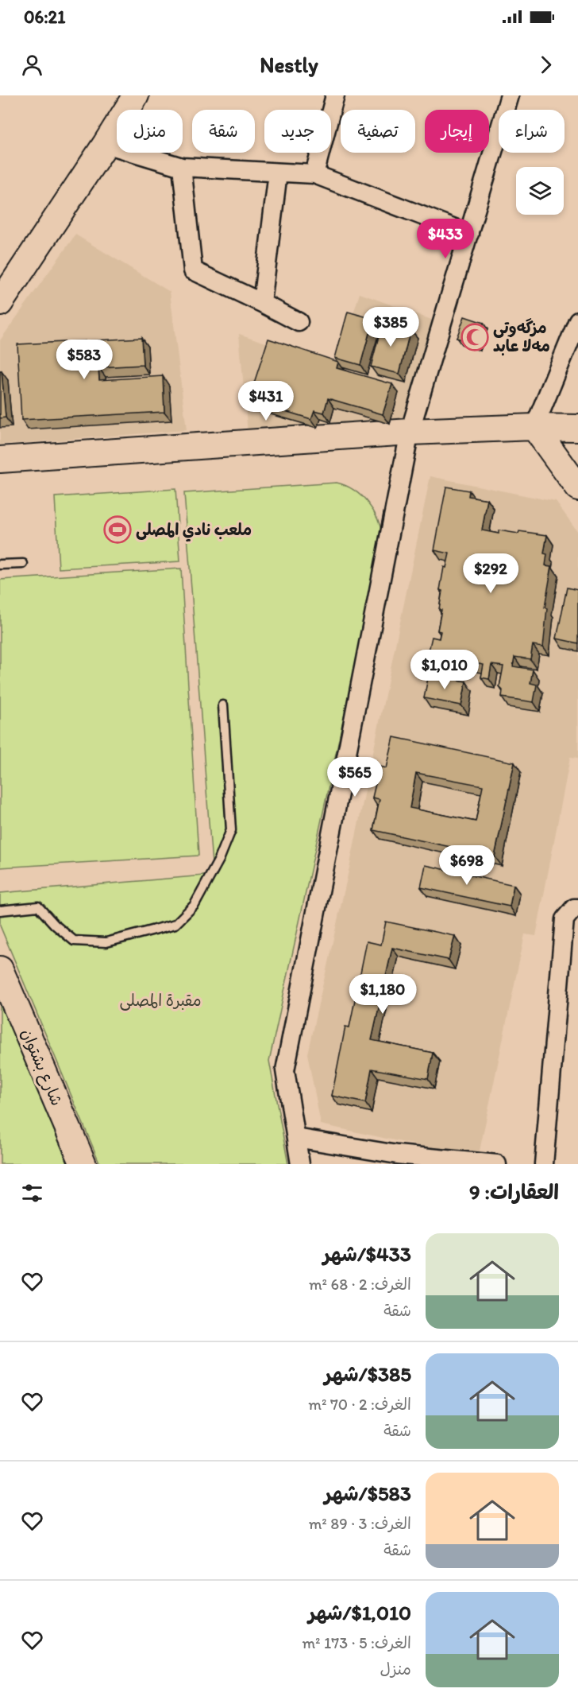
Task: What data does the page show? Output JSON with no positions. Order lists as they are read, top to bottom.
{
  "streets": {
    "street": ["شارع بشتوان"]
  },
  "parks": ["مقبرة المصلى"],
  "places": {
    "mosque": ["مزگەوتی مەلا عابد"],
    "sports": ["ملعب نادي المصلى"]
  },
  "page": {
    "status": "06:21",
    "header": "Nestly",
    "chip": [
      "شراء",
      "إيجار",
      "تصفية",
      "جديد",
      "شقة",
      "منزل"
    ],
    "price": [
      "$433",
      "$385",
      "$583",
      "$431",
      "$292",
      "$1,010",
      "$565",
      "$698",
      "$1,180"
    ],
    "heading": "العقارات: 9",
    "list": [
      {
        "name": "$433/شهر",
        "note": "الغرف: 2 · 68 m² · شقة"
      },
      {
        "name": "$385/شهر",
        "note": "الغرف: 2 · 70 m² · شقة"
      },
      {
        "name": "$583/شهر",
        "note": "الغرف: 3 · 89 m² · شقة"
      },
      {
        "name": "$1,010/شهر",
        "note": "الغرف: 5 · 173 m² · منزل"
      }
    ]
  }
}
